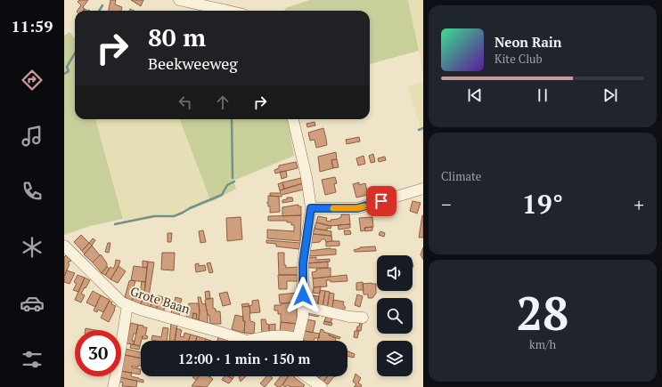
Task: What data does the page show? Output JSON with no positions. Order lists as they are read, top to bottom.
{
  "streets": {
    "street": ["Grote Baan"]
  },
  "page": {
    "tabs": "11:59",
    "turn": ["80 m", "Beekweeweg"],
    "song": ["Neon Rain", "Kite Club"],
    "tile": [
      "Climate",
      ["28", "km/h"]
    ],
    "heat": ["−", "19°", "+"],
    "limit": "30",
    "trip": "12:00 · 1 min · 150 m"
  }
}
